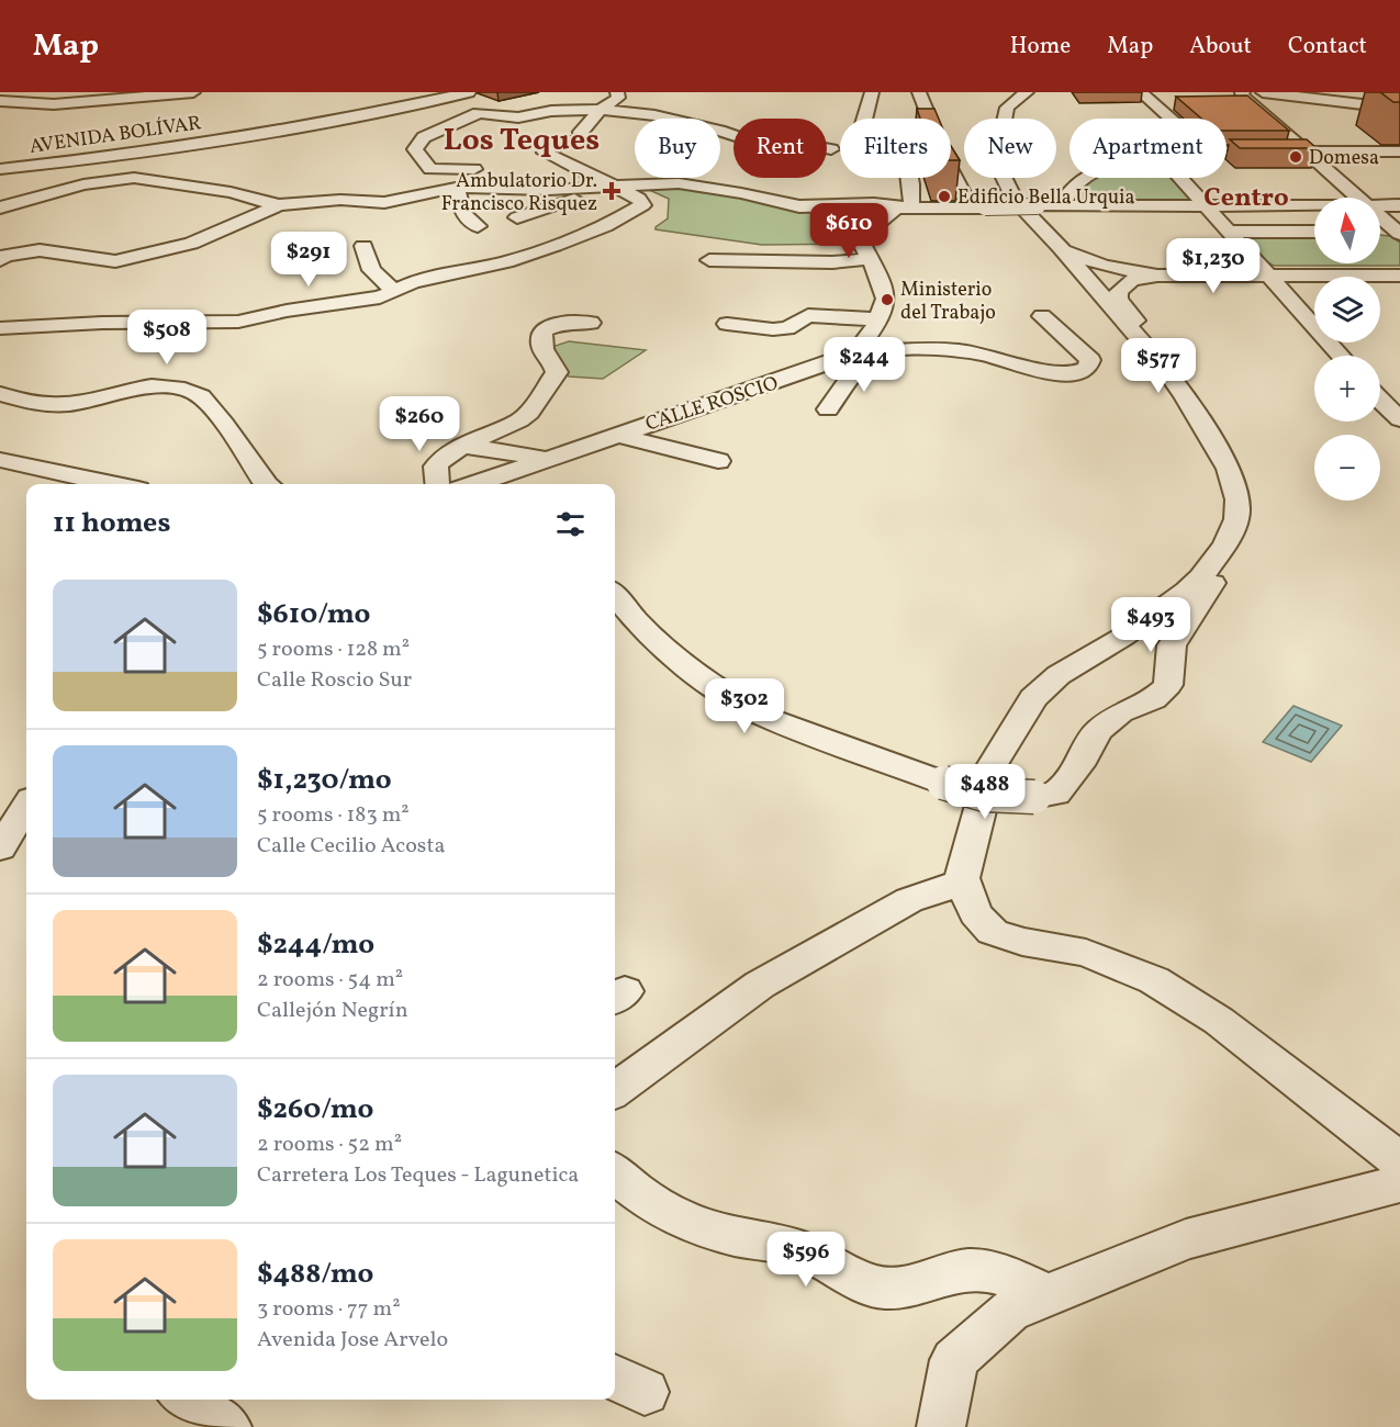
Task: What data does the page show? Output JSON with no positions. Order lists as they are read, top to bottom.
{
  "streets": {
    "street": ["AVENIDA BOLÍVAR", "CALLE ROSCIO"]
  },
  "districts": ["Los Teques", "Centro"],
  "places": {
    "other": ["Domesa", "Edificio Bella Urquia", "Ministerio del Trabajo"],
    "health": ["Ambulatorio Dr. Francisco Risquez"]
  },
  "north": "top",
  "page": {
    "header": "Map",
    "nav": [
      "Home",
      "Map",
      "About",
      "Contact"
    ],
    "chip": [
      "Buy",
      "Rent",
      "Filters",
      "New",
      "Apartment"
    ],
    "map_buttons": ["+", "−"],
    "price": [
      "$610",
      "$291",
      "$1,230",
      "$508",
      "$244",
      "$577",
      "$260",
      "$493",
      "$302",
      "$488",
      "$596"
    ],
    "heading": "11 homes",
    "list": [
      {
        "name": "$610/mo",
        "note": "5 rooms · 128 m² · Calle Roscio Sur"
      },
      {
        "name": "$1,230/mo",
        "note": "5 rooms · 183 m² · Calle Cecilio Acosta"
      },
      {
        "name": "$244/mo",
        "note": "2 rooms · 54 m² · Callejón Negrín"
      },
      {
        "name": "$260/mo",
        "note": "2 rooms · 52 m² · Carretera Los Teques - Lagunetica"
      },
      {
        "name": "$488/mo",
        "note": "3 rooms · 77 m² · Avenida Jose Arvelo"
      }
    ]
  }
}
